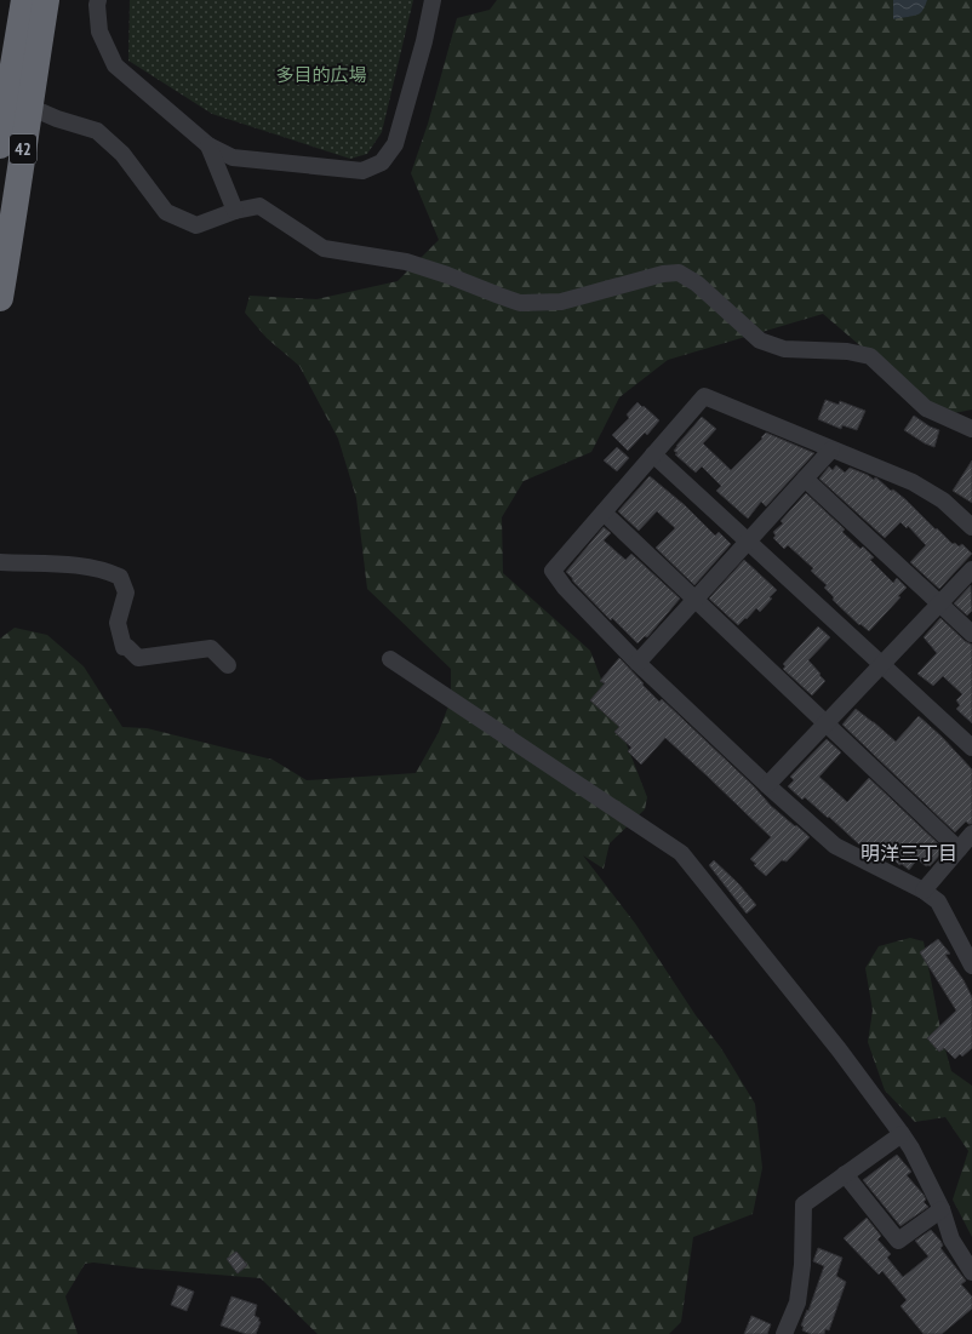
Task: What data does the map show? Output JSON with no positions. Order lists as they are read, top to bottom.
{
  "streets": {
    "highway": ["42"]
  },
  "districts": ["明洋三丁目"],
  "parks": ["多目的広場"]
}
